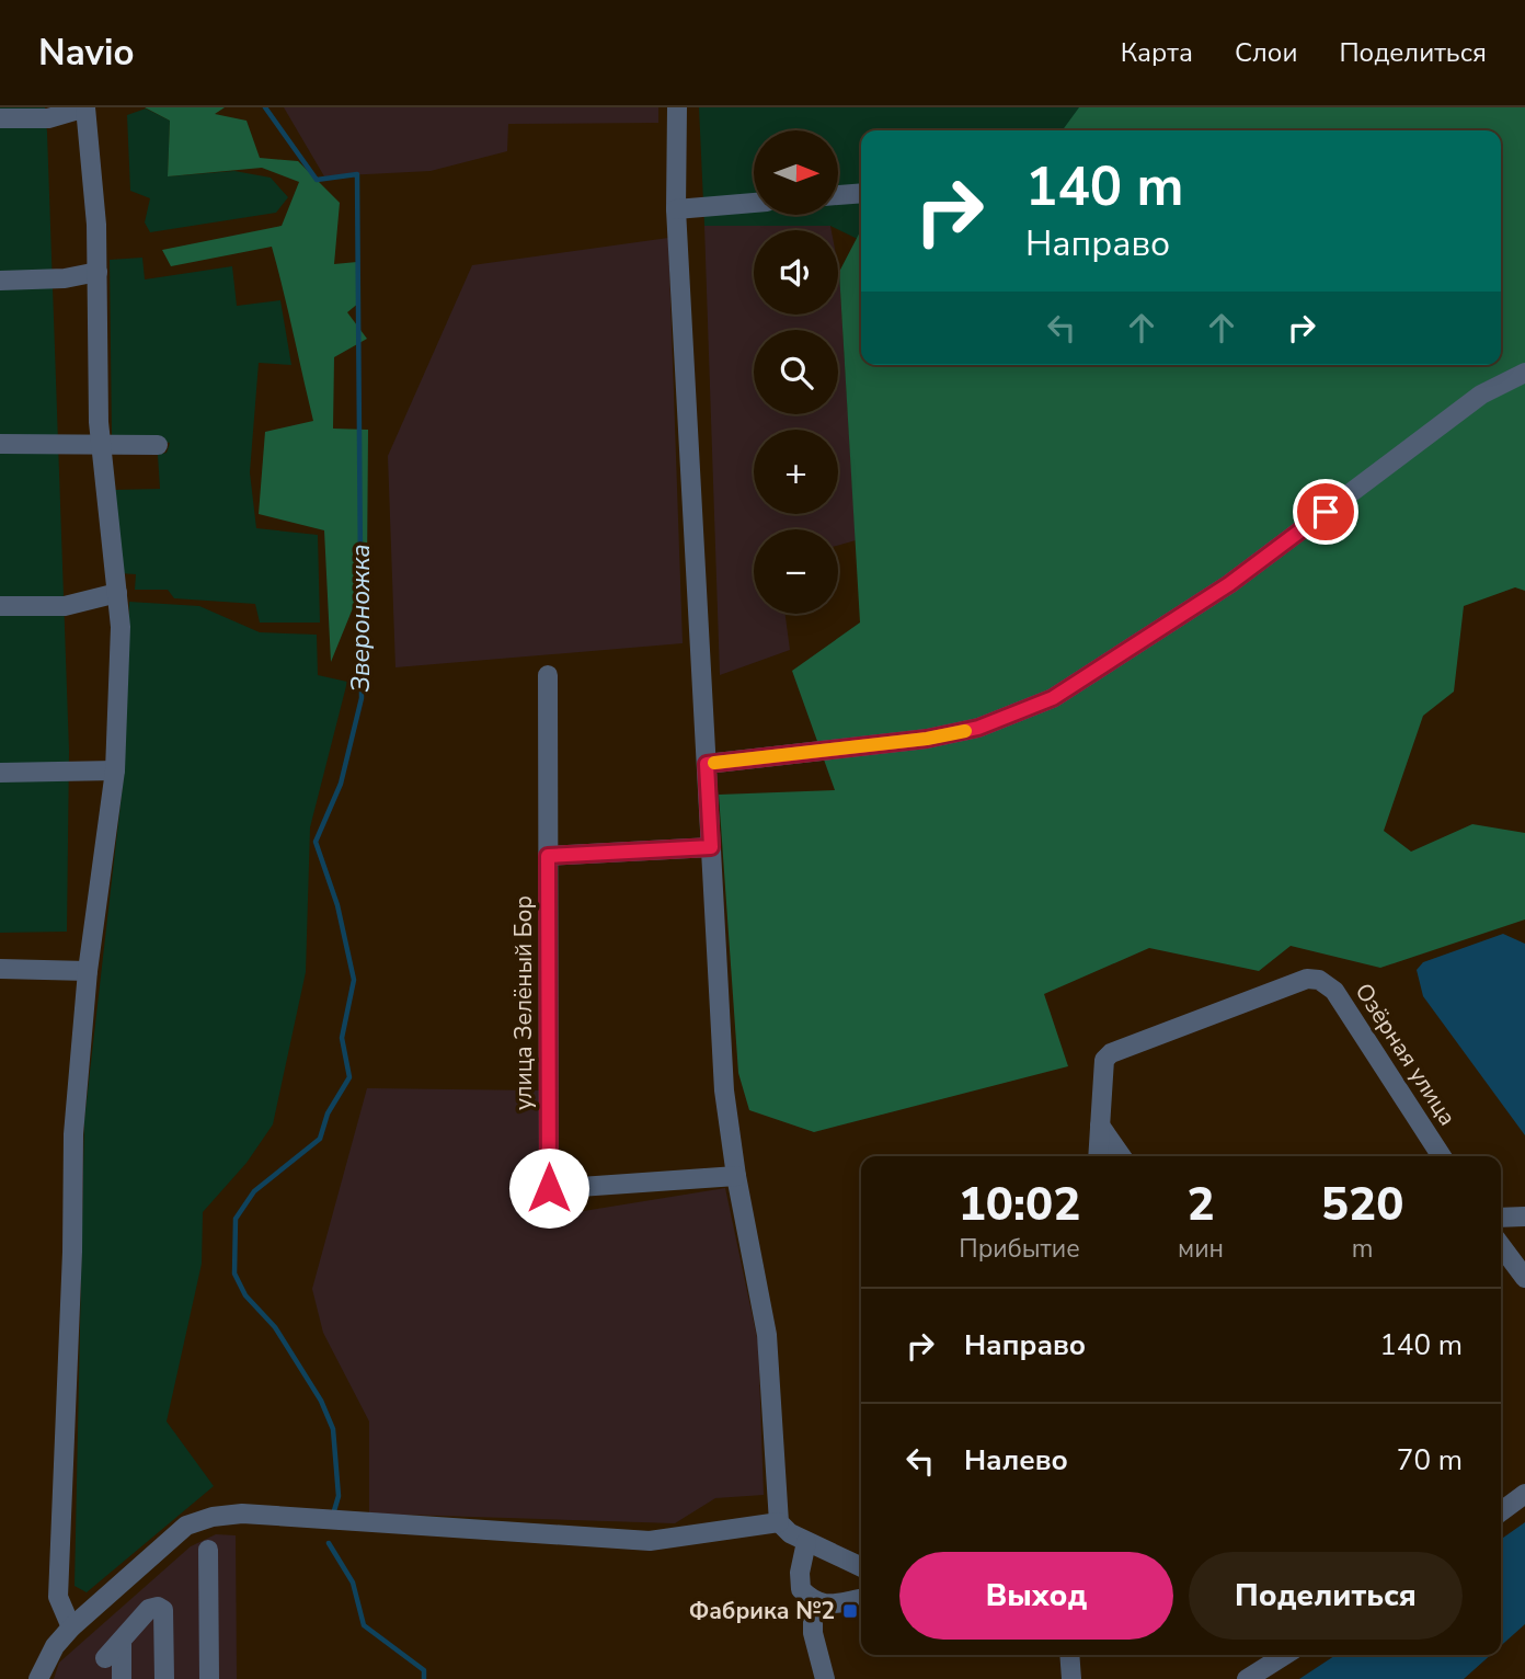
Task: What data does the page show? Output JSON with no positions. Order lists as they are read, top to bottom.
{
  "streets": {
    "street": ["улица Зелёный Бор", "Озёрная улица"]
  },
  "water": ["Звероножка"],
  "places": {
    "transit": ["Фабрика №2"]
  },
  "north": "right",
  "page": {
    "header": "Navio",
    "nav": ["Карта", "Слои", "Поделиться"],
    "map_buttons": ["+", "−"],
    "turn": ["140 m", "Направо"],
    "eta": [
      "10:02",
      "Прибытие",
      "2",
      "мин",
      "520",
      "m"
    ],
    "list": [
      {
        "name": "Направо",
        "value": "140 m"
      },
      {
        "name": "Налево",
        "value": "70 m"
      }
    ],
    "buttons": ["Выход", "Поделиться"]
  }
}
